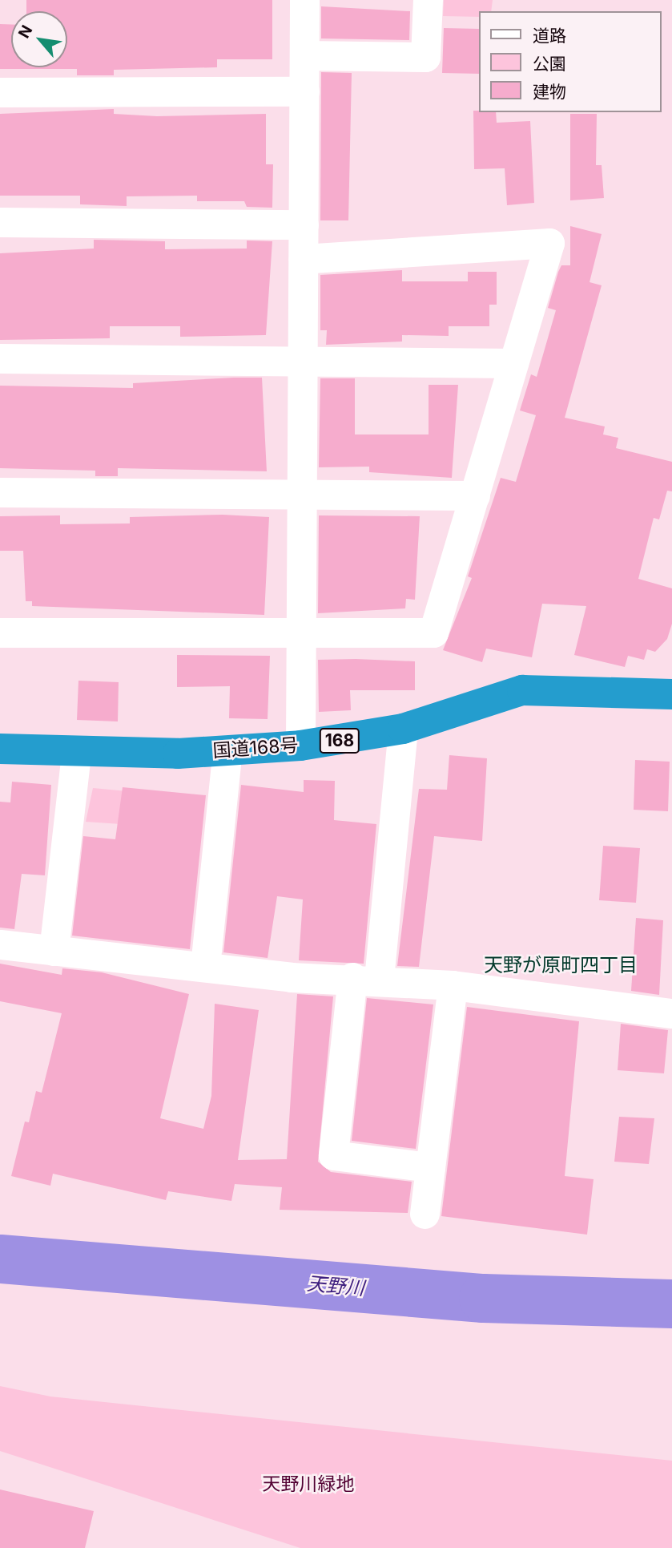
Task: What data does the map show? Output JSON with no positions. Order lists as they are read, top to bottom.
{
  "streets": {
    "highway": ["168", "国道168号"]
  },
  "districts": ["天野が原町四丁目"],
  "water": ["天野川"],
  "parks": ["天野川緑地"],
  "legend": ["道路", "公園", "建物"],
  "north": "top left"
}
